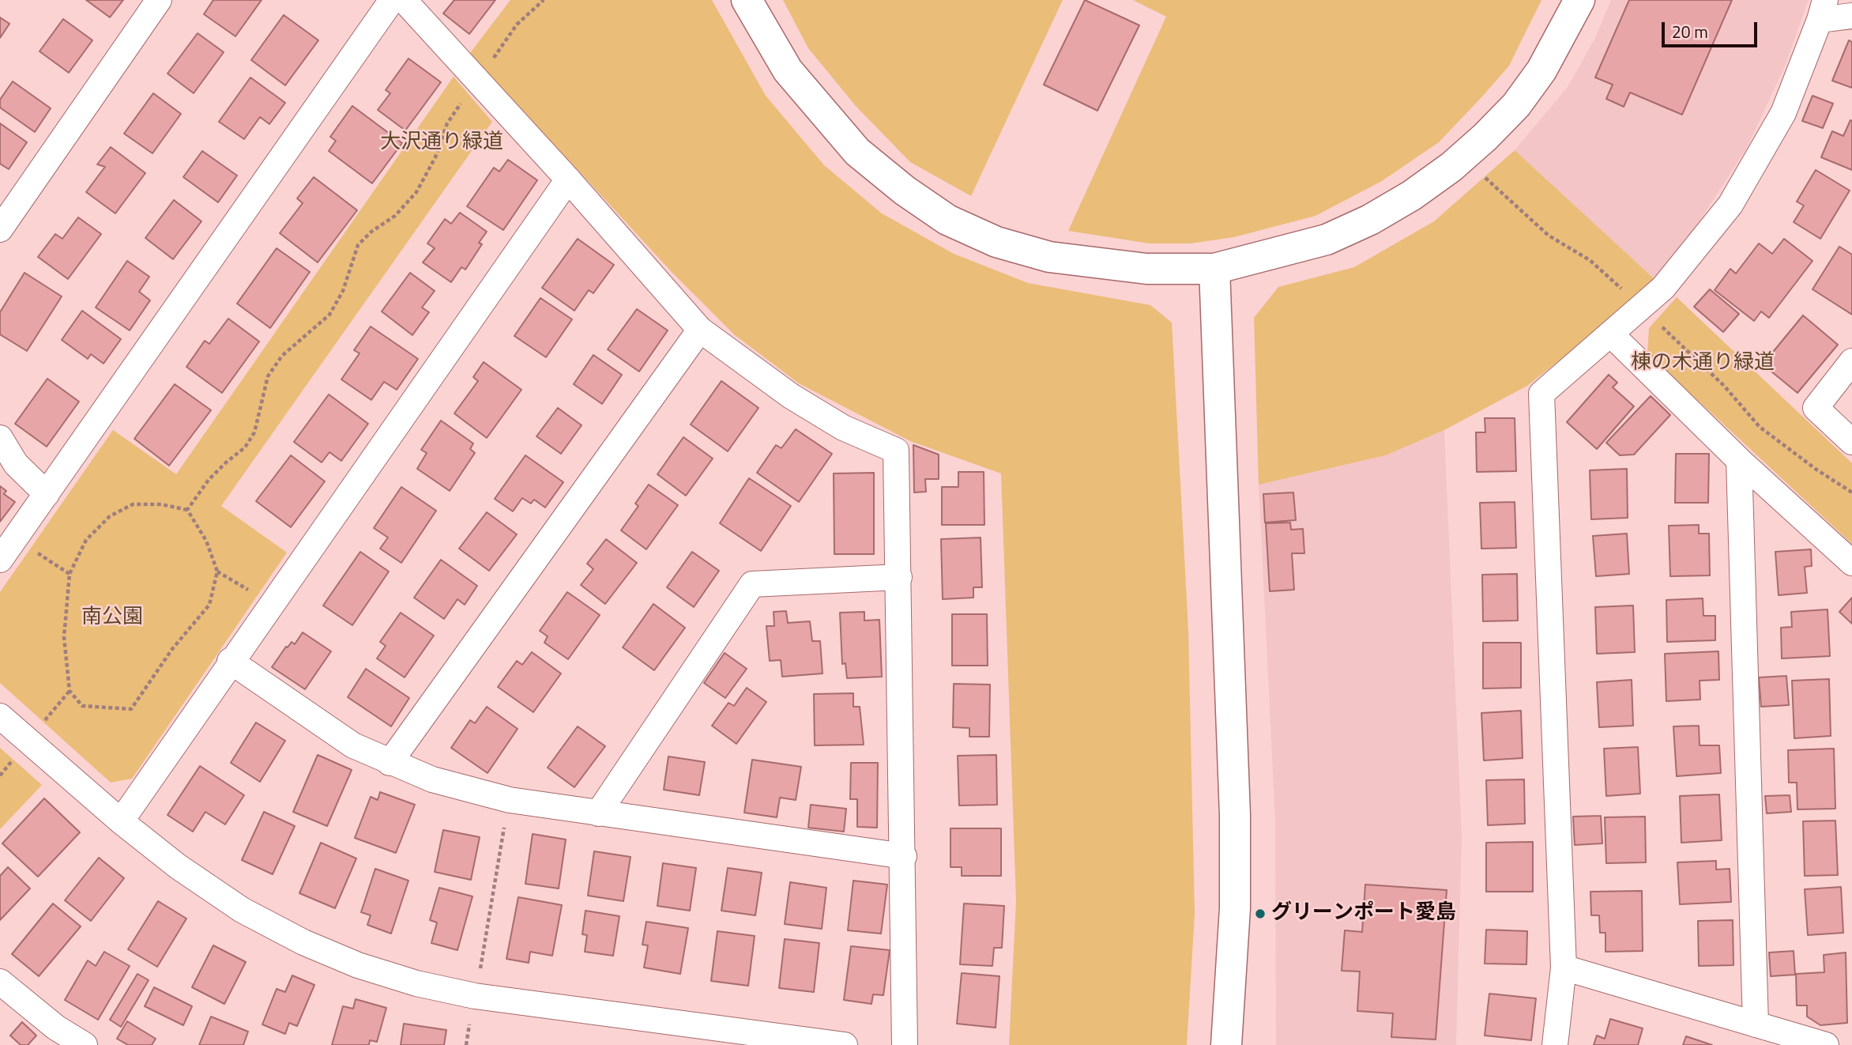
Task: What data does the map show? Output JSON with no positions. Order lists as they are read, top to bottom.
{
  "parks": ["大沢通り緑道", "棟の木通り緑道", "南公園"],
  "places": ["グリーンポート愛島"],
  "scale_bar": "20 m"
}
